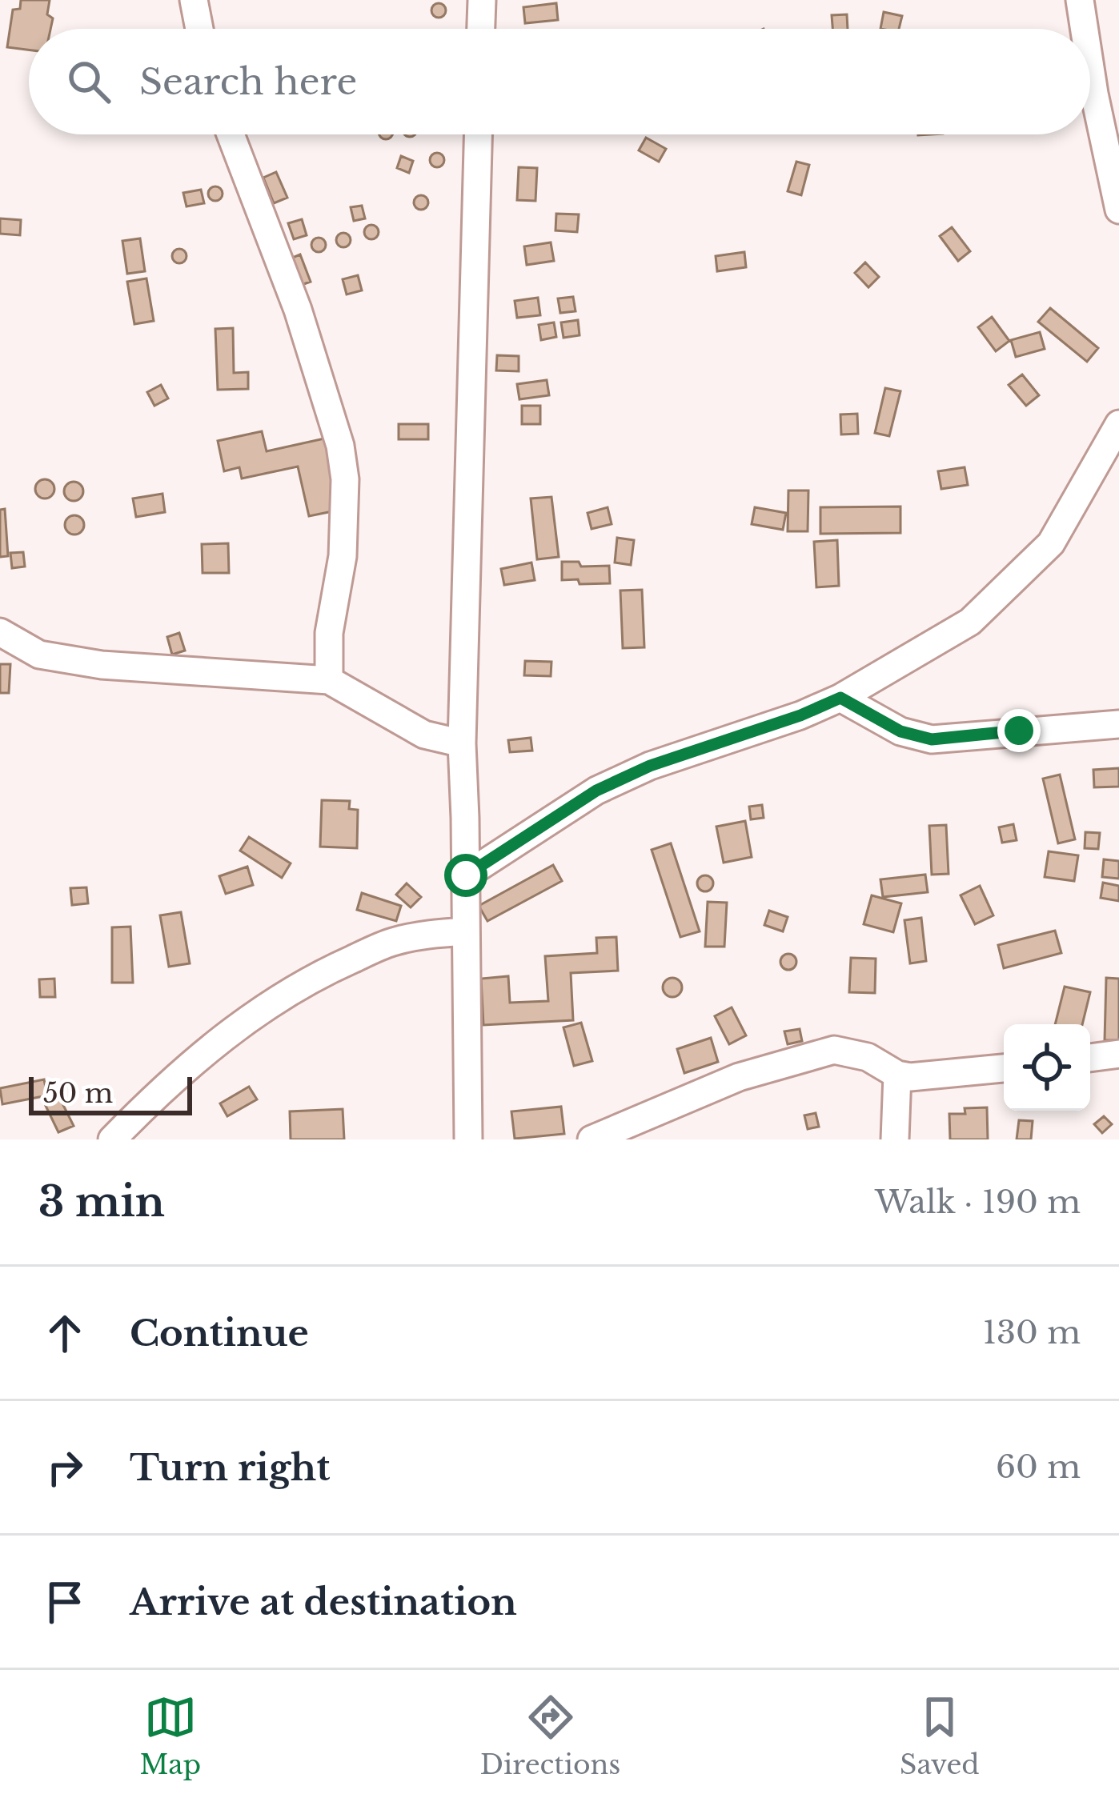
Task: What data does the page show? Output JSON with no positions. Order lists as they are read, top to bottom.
{
  "scale_bar": "50 m",
  "page": {
    "search": "Search here",
    "scale": "50 m",
    "heading": ["3 min", "Walk · 190 m"],
    "list": [
      ["Continue", "130 m"],
      ["Turn right", "60 m"],
      "Arrive at destination"
    ],
    "nav": ["Map", "Directions", "Saved"]
  }
}
